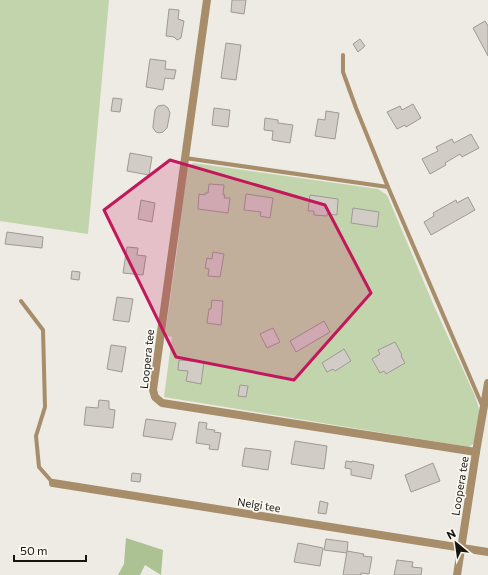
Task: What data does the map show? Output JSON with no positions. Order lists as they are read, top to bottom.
{
  "streets": {
    "street": ["Loopera tee", "Nelgi tee"]
  },
  "crossings": [
    ["Loopera tee", "Nelgi tee"]
  ],
  "scale_bar": "50 m",
  "north": "top left"
}
